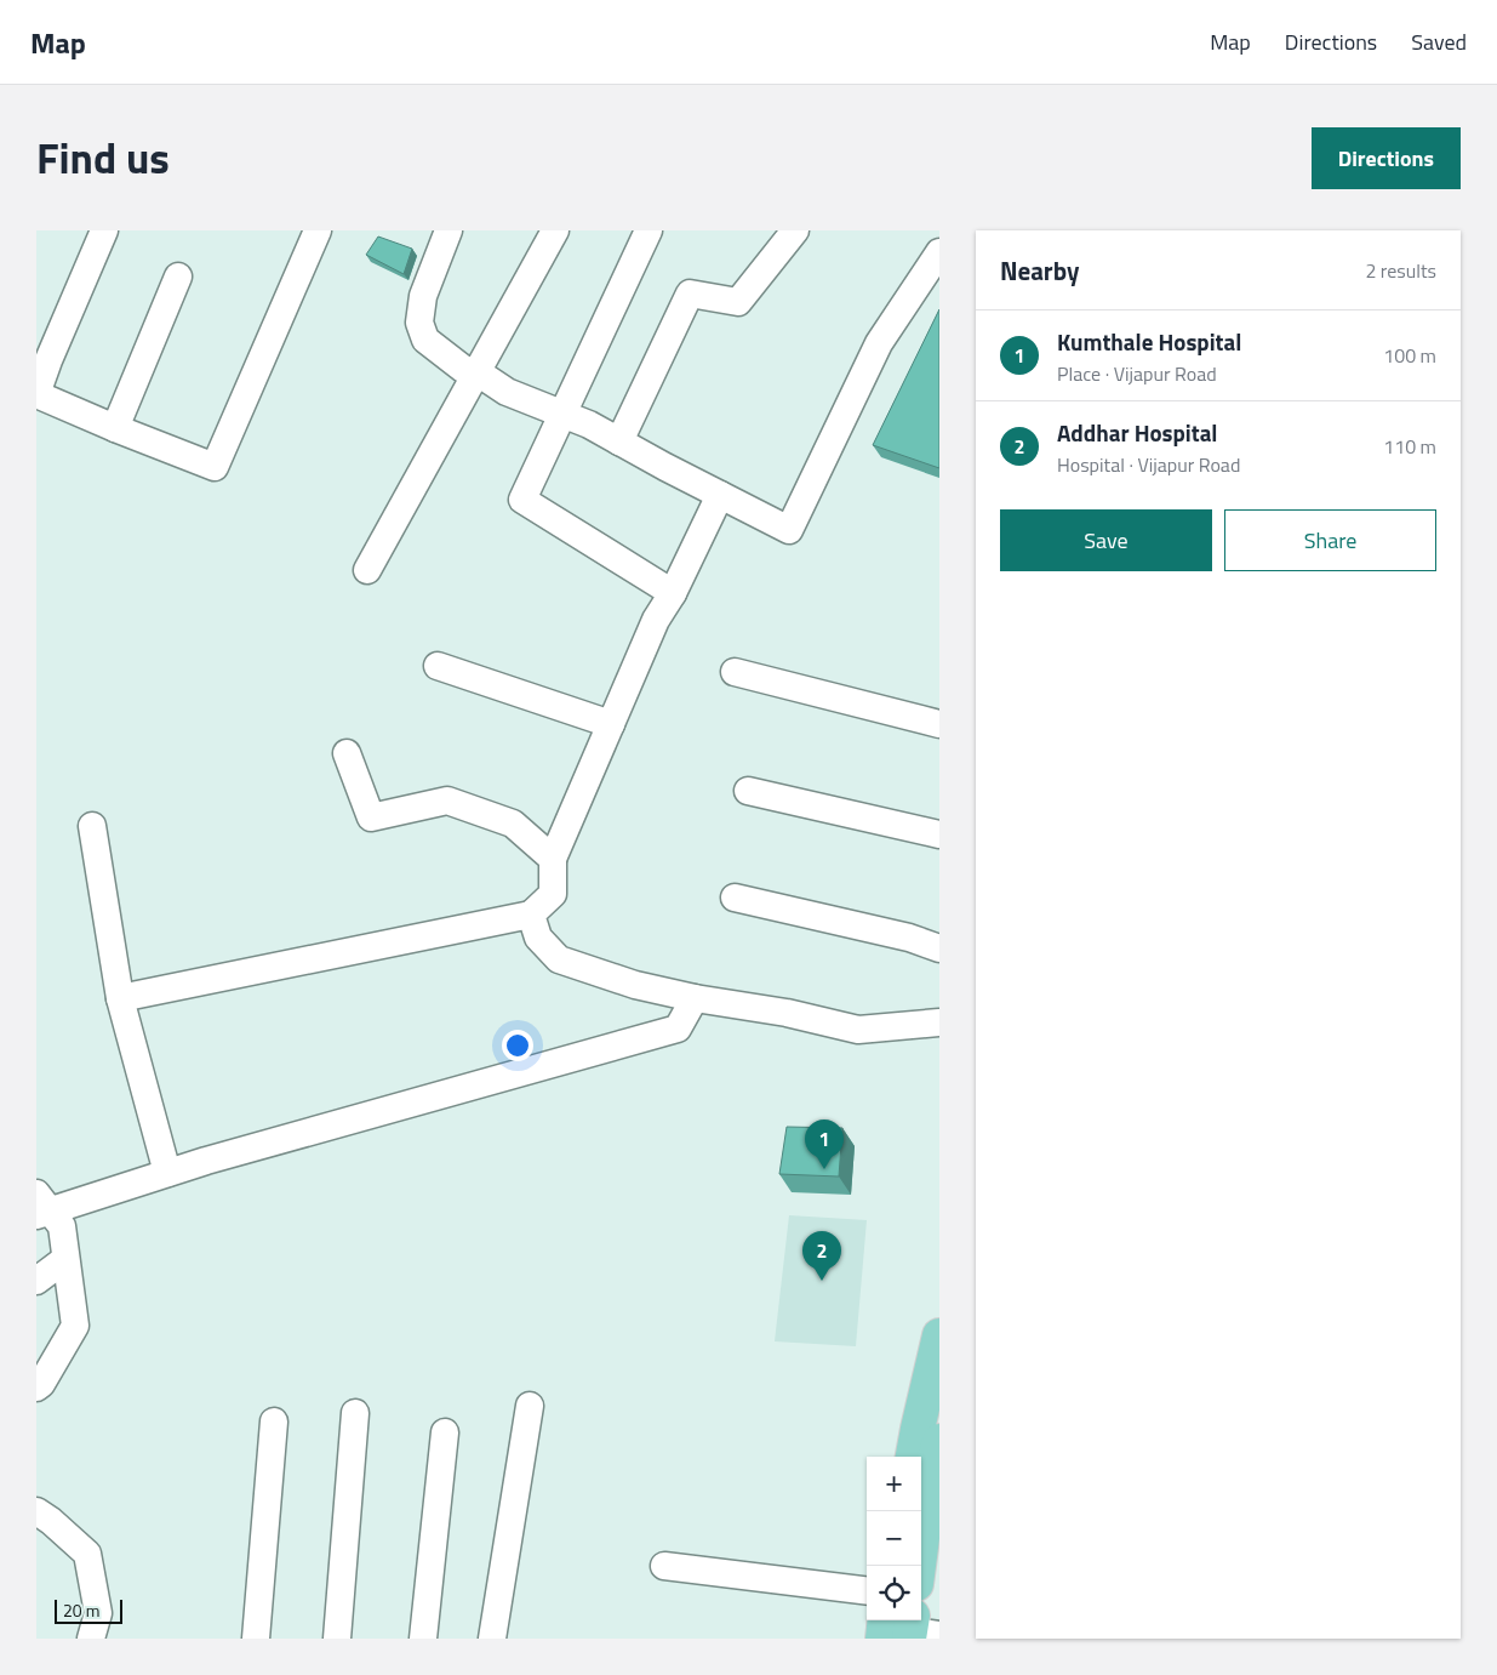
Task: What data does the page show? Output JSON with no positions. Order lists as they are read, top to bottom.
{
  "scale_bar": "20 m",
  "page": {
    "header": "Map",
    "nav": ["Map", "Directions", "Saved"],
    "title": "Find us",
    "buttons": [
      "Directions",
      ["Save", "Share"]
    ],
    "heading": ["Nearby", "2 results"],
    "list": [
      {
        "mark": "1",
        "name": "Kumthale Hospital",
        "note": "Place · Vijapur Road",
        "value": "100 m"
      },
      {
        "mark": "2",
        "name": "Addhar Hospital",
        "note": "Hospital · Vijapur Road",
        "value": "110 m"
      }
    ],
    "pins": ["1", "2"],
    "map_buttons": ["+", "−"],
    "scale": "20 m"
  }
}
